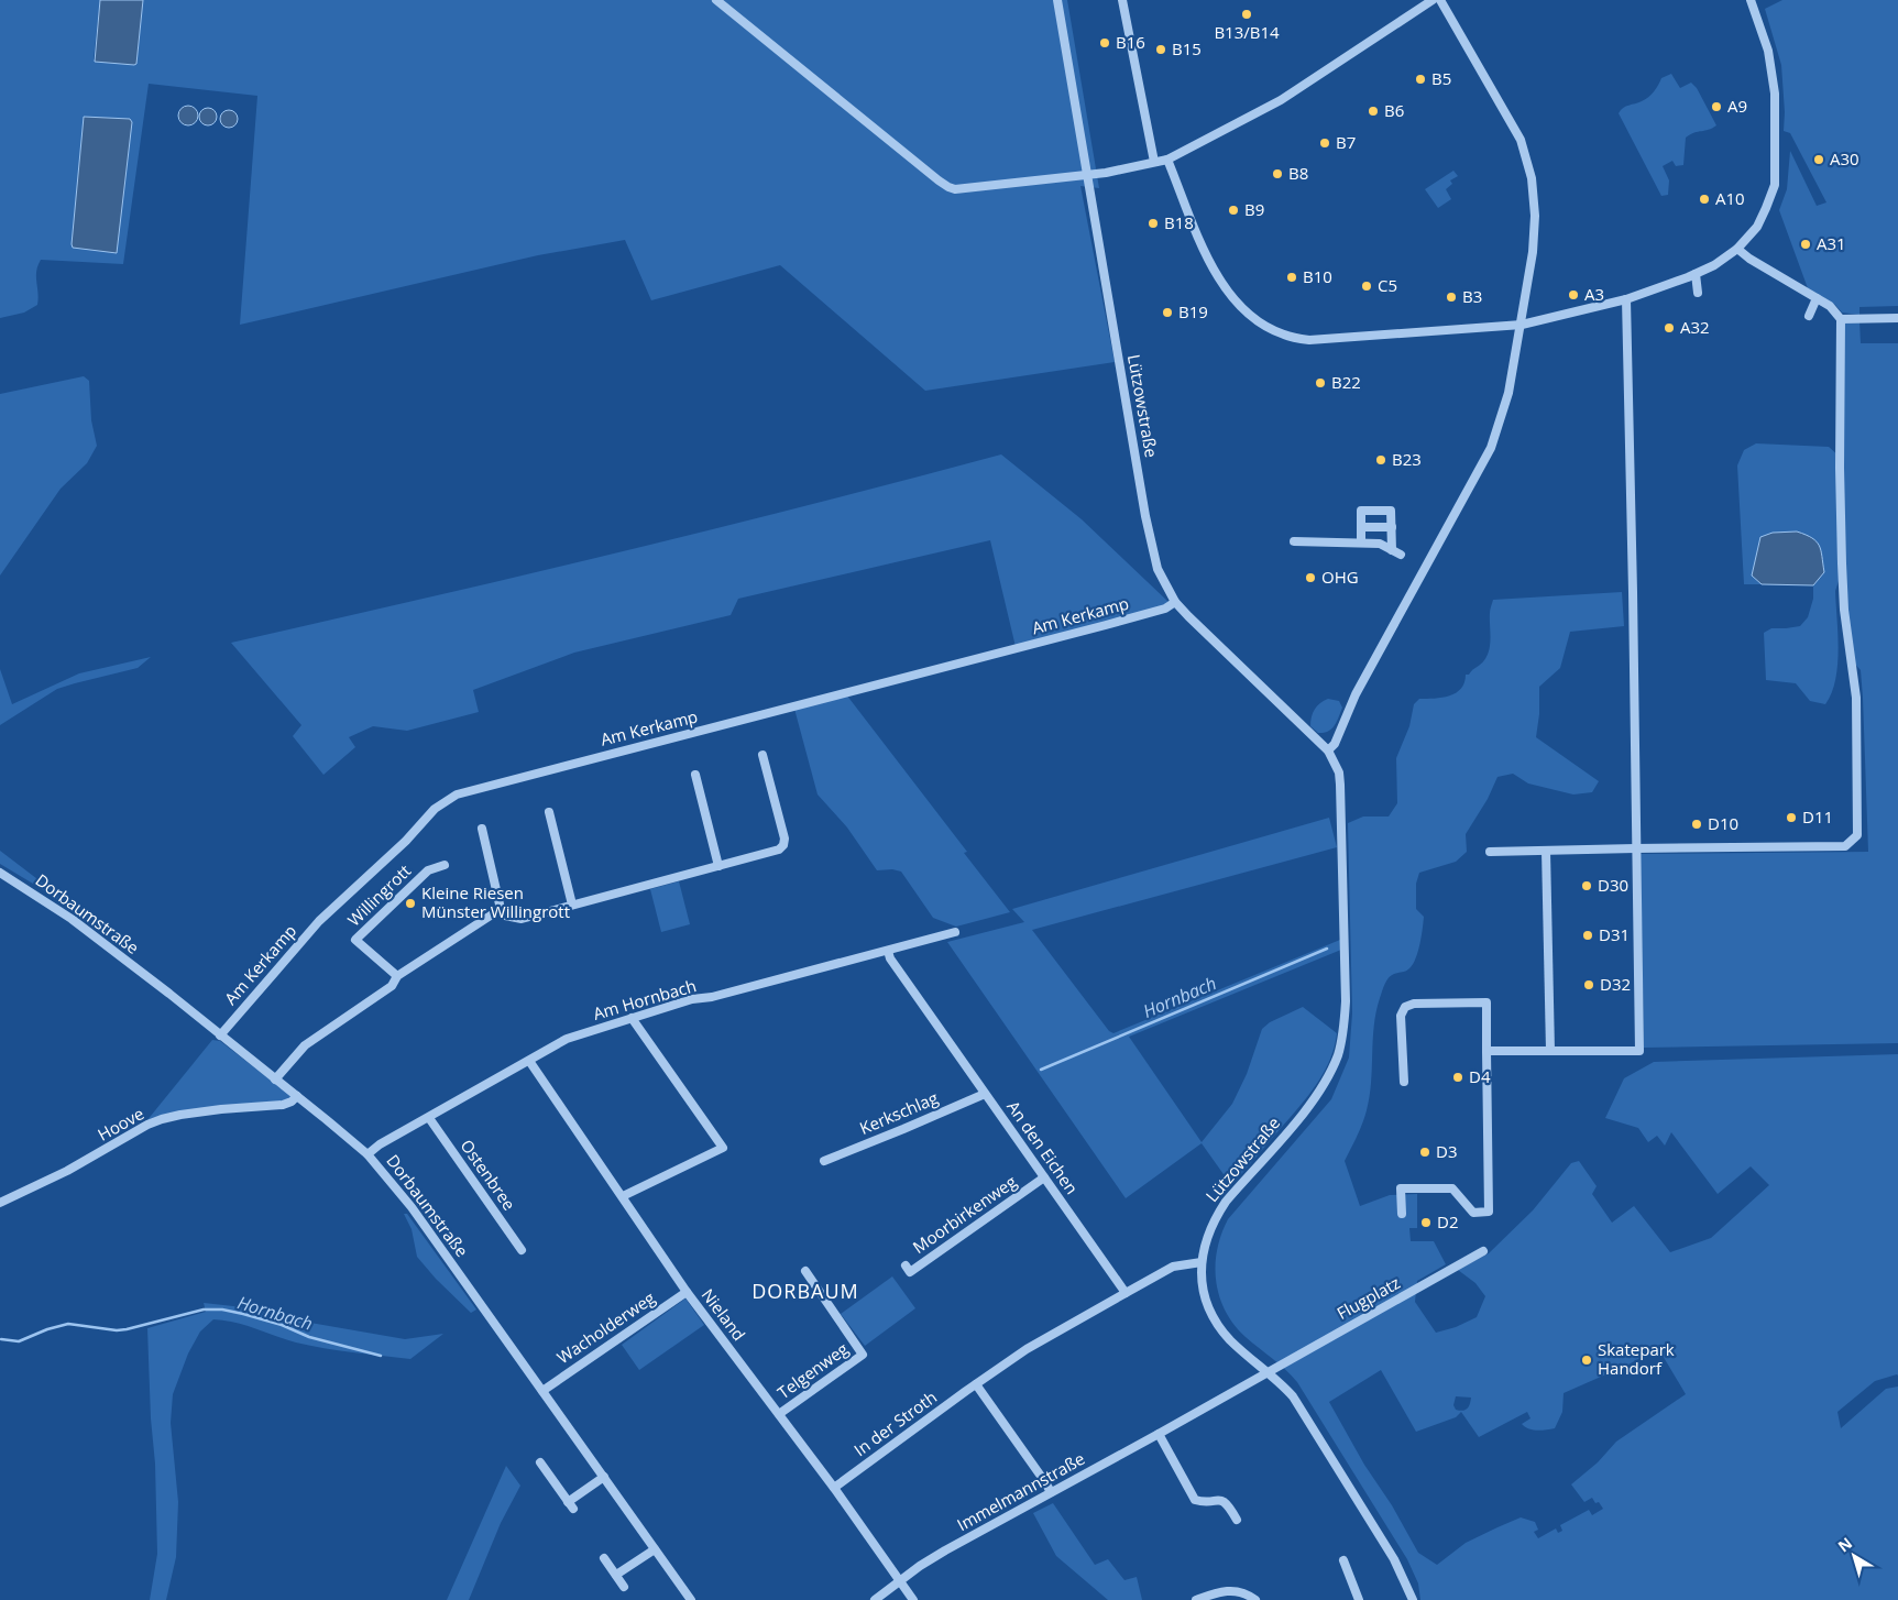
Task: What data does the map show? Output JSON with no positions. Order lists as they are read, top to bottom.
{
  "streets": {
    "street": [
      "Lützowstraße",
      "Am Kerkamp",
      "Willingrott",
      "Dorbaumstraße",
      "Am Hornbach",
      "Kerkschlag",
      "Hoove",
      "An den Eichen",
      "Ostenbree",
      "Moorbirkenweg",
      "Flugplatz",
      "Nieland",
      "Wacholderweg",
      "Telgenweg",
      "In der Stroth",
      "Immelmannstraße"
    ]
  },
  "crossings": [
    ["Lützowstraße", "Am Kerkamp"],
    ["Lützowstraße", "Flugplatz"],
    ["Lützowstraße", "Immelmannstraße"],
    ["Am Kerkamp", "Dorbaumstraße"],
    ["Dorbaumstraße", "Am Hornbach"],
    ["Dorbaumstraße", "Hoove"],
    ["Dorbaumstraße", "Wacholderweg"],
    ["Am Hornbach", "An den Eichen"],
    ["Am Hornbach", "Ostenbree"],
    ["Am Hornbach", "Nieland"],
    ["Kerkschlag", "An den Eichen"],
    ["An den Eichen", "Moorbirkenweg"],
    ["An den Eichen", "In der Stroth"],
    ["Flugplatz", "Immelmannstraße"],
    ["Nieland", "Wacholderweg"],
    ["Nieland", "Telgenweg"],
    ["Nieland", "In der Stroth"],
    ["Nieland", "Immelmannstraße"]
  ],
  "districts": ["DORBAUM"],
  "water": ["Hornbach"],
  "places": [
    "B13/B14",
    "B16",
    "B15",
    "B5",
    "A9",
    "B6",
    "B7",
    "A30",
    "B8",
    "A10",
    "B9",
    "B18",
    "A31",
    "B10",
    "C5",
    "A3",
    "B3",
    "B19",
    "A32",
    "B22",
    "B23",
    "OHG",
    "D11",
    "D10",
    "D30",
    "Kleine Riesen Münster Willingrott",
    "D31",
    "D32",
    "D4",
    "D3",
    "D2",
    "Skatepark Handorf"
  ],
  "north": "top left"
}
